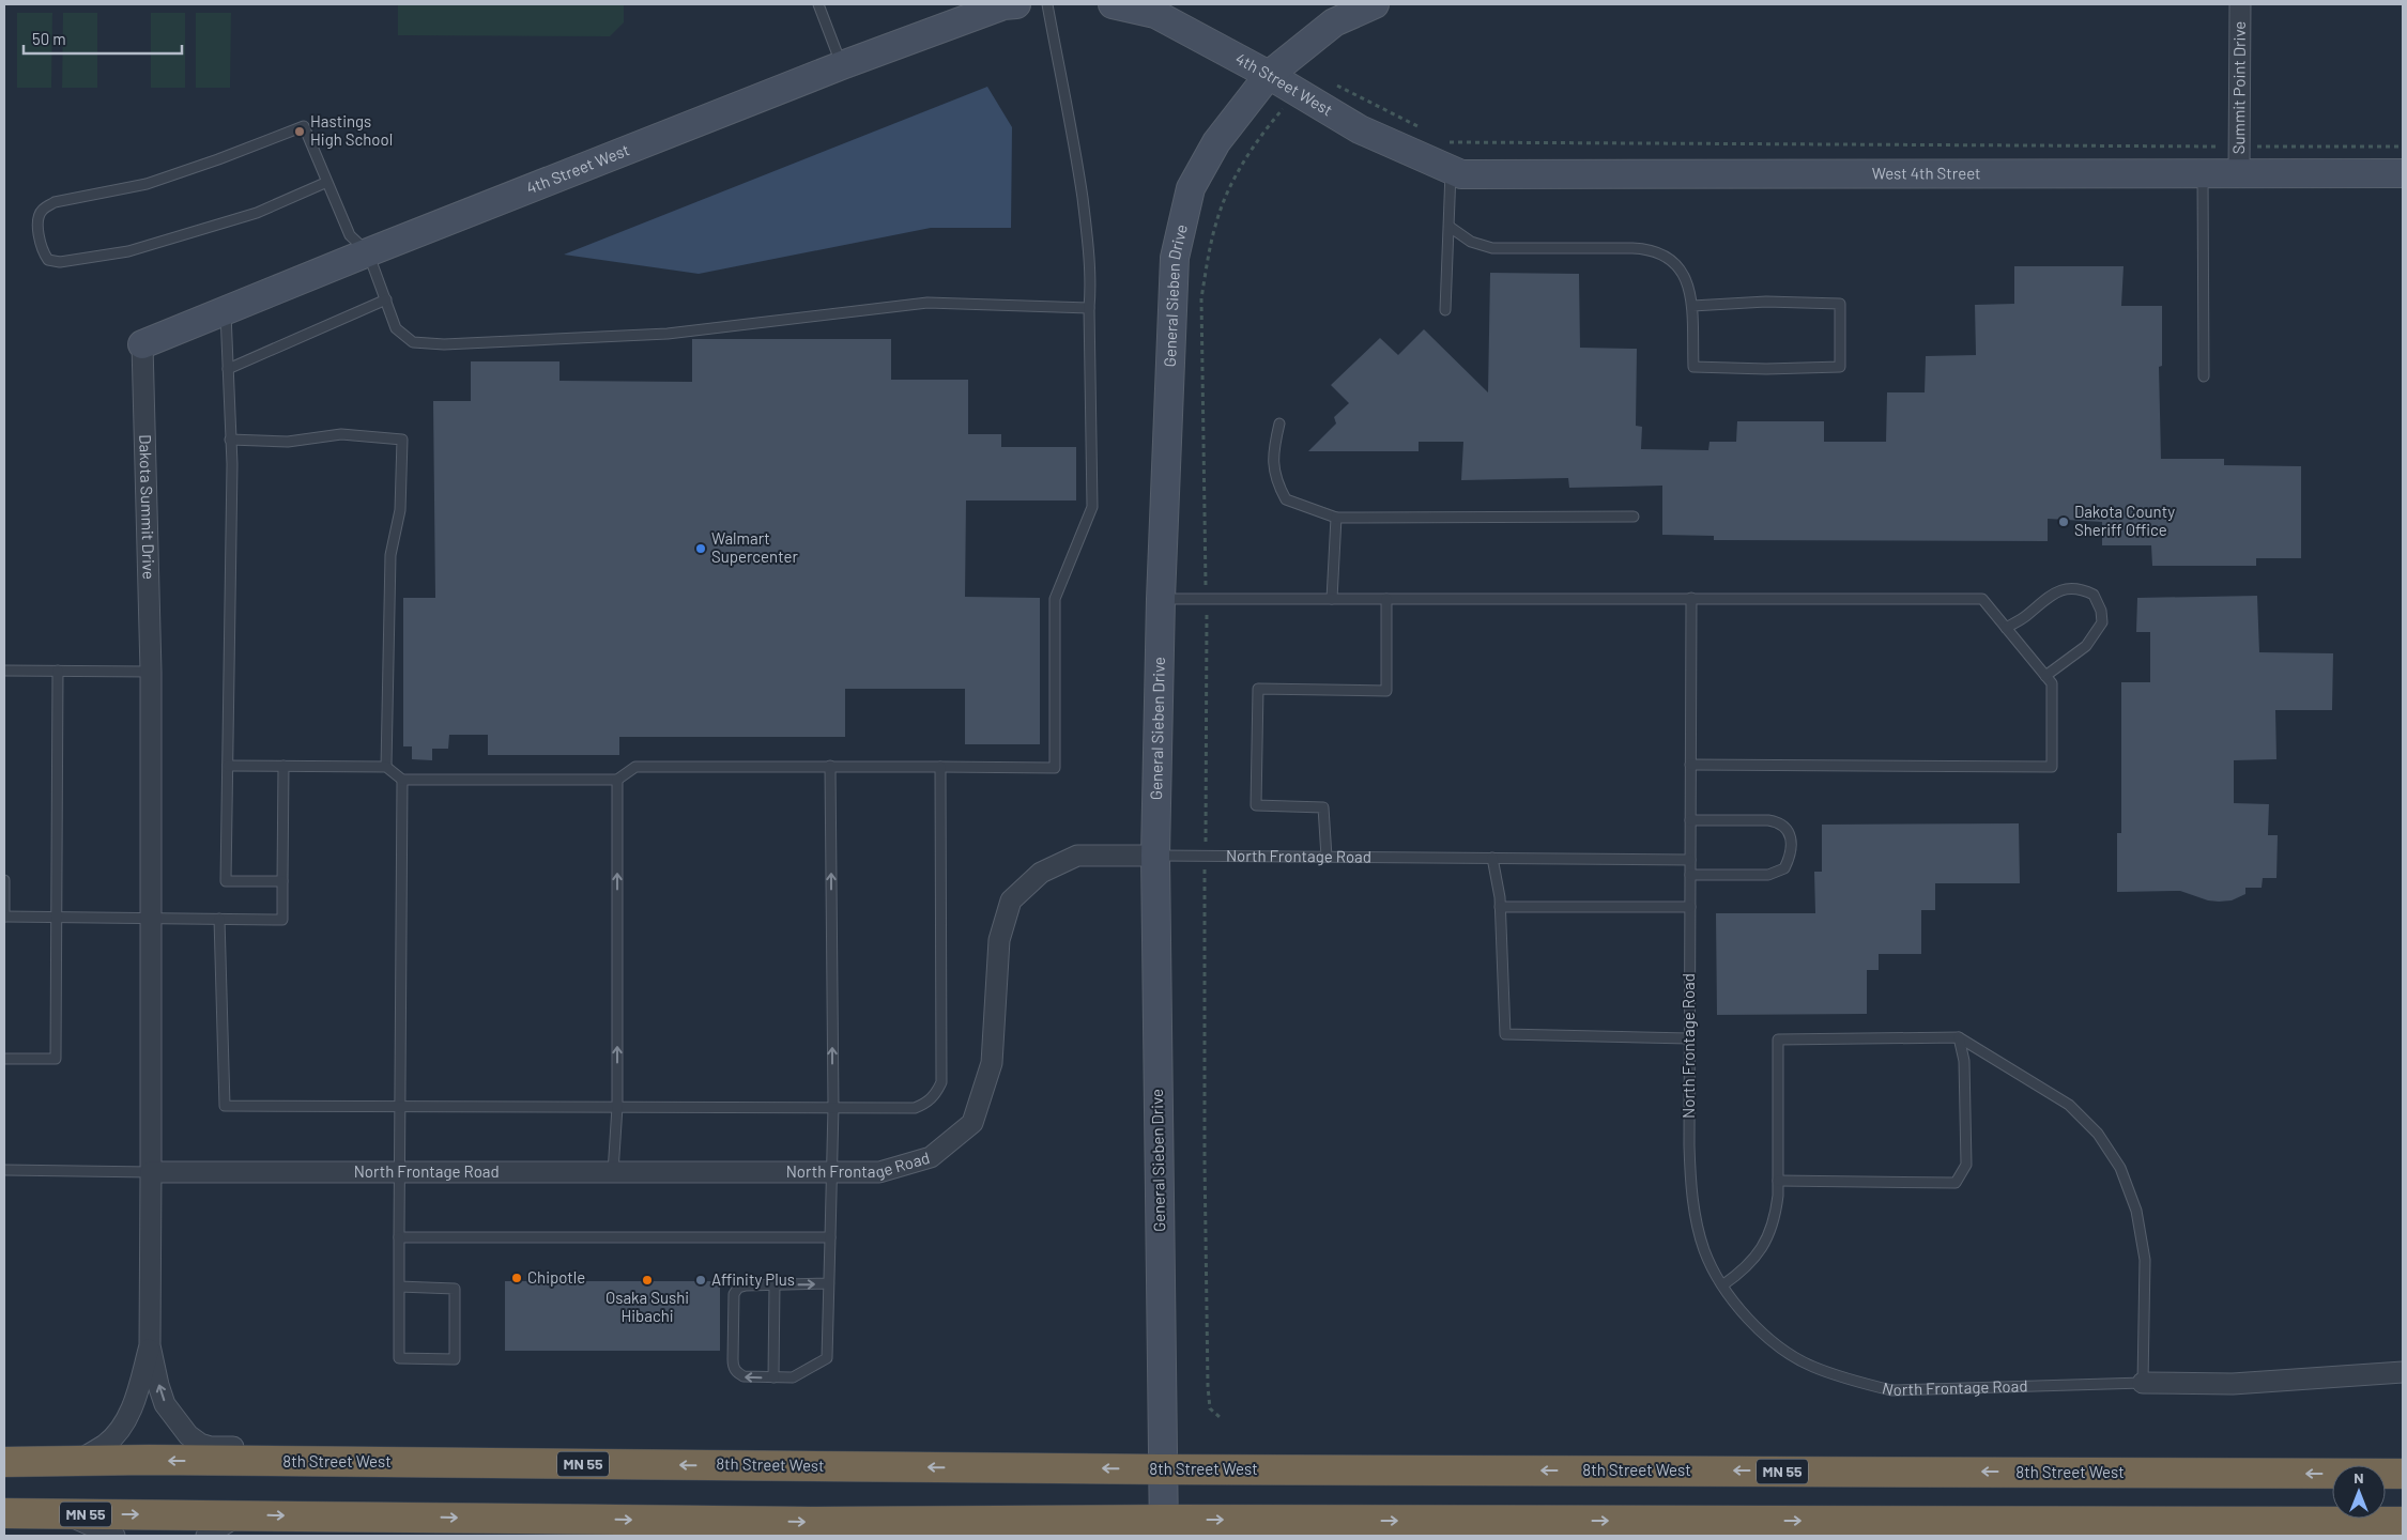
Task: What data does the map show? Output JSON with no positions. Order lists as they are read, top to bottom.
{
  "streets": {
    "highway": ["8th Street West", "MN 55"],
    "street": [
      "4th Street West",
      "Summit Point Drive",
      "West 4th Street",
      "General Sieben Drive",
      "Dakota Summit Drive",
      "North Frontage Road"
    ]
  },
  "crossings": [
    ["4th Street West", "West 4th Street"],
    ["4th Street West", "General Sieben Drive"],
    ["4th Street West", "Dakota Summit Drive"],
    ["Summit Point Drive", "West 4th Street"],
    ["General Sieben Drive", "North Frontage Road"],
    ["General Sieben Drive", "8th Street West"],
    ["General Sieben Drive", "MN 55"],
    ["Dakota Summit Drive", "North Frontage Road"]
  ],
  "places": [
    "Hastings High School",
    "Dakota County Sheriff Office",
    "Walmart Supercenter",
    "Chipotle",
    "Osaka Sushi Hibachi",
    "Affinity Plus"
  ],
  "scale_bar": "50 m",
  "north": "top"
}
